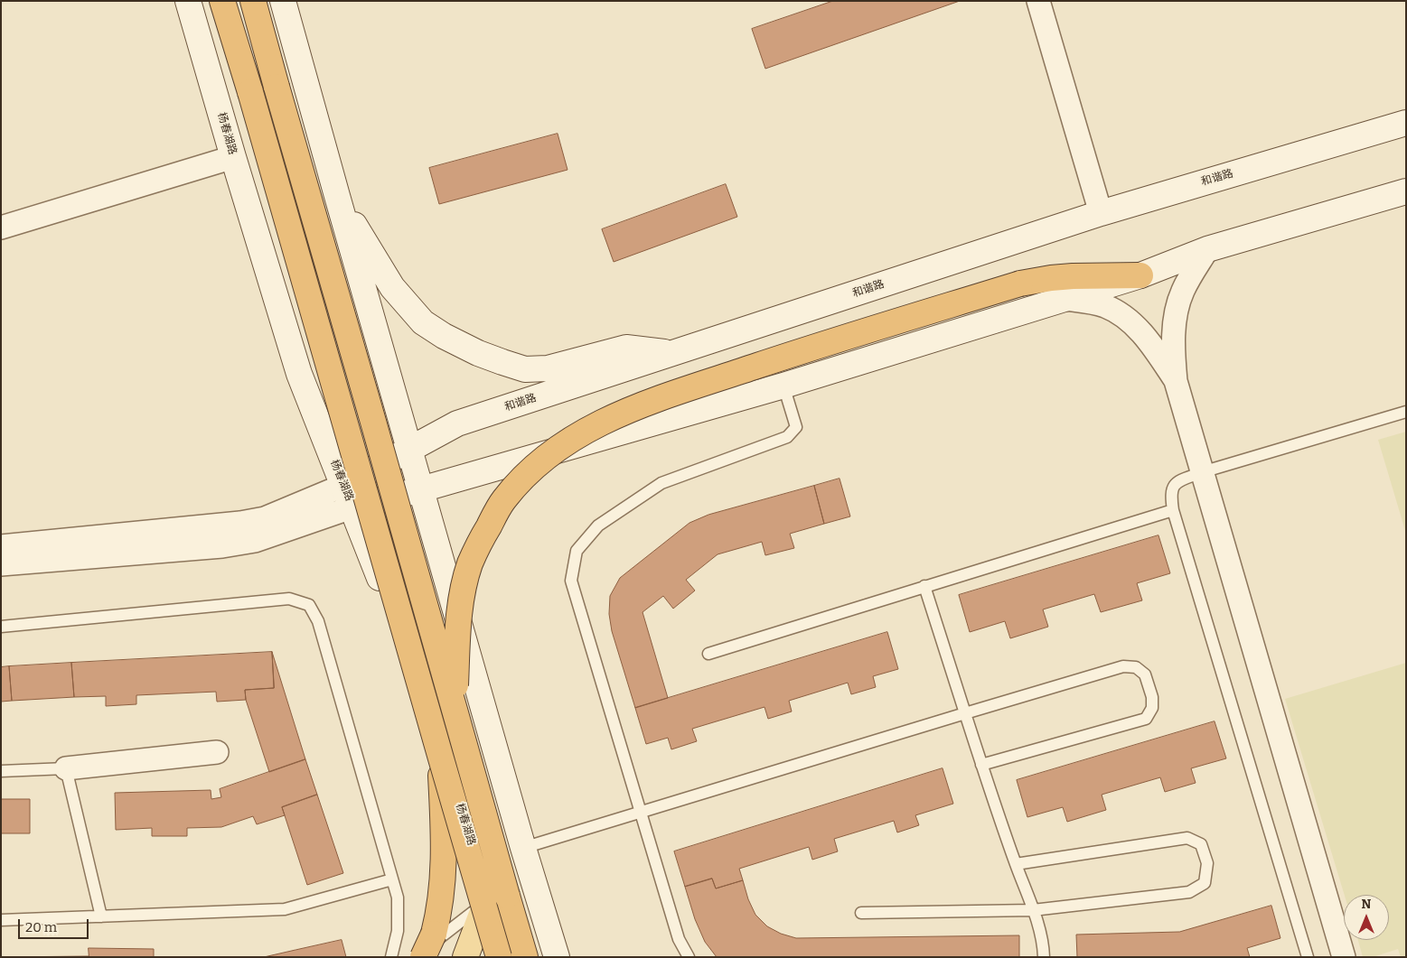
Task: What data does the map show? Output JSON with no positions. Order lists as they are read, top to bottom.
{
  "streets": {
    "main road": ["杨春湖路", "和谐路"]
  },
  "crossings": [
    ["杨春湖路", "和谐路"]
  ],
  "scale_bar": "20 m",
  "north": "top"
}
